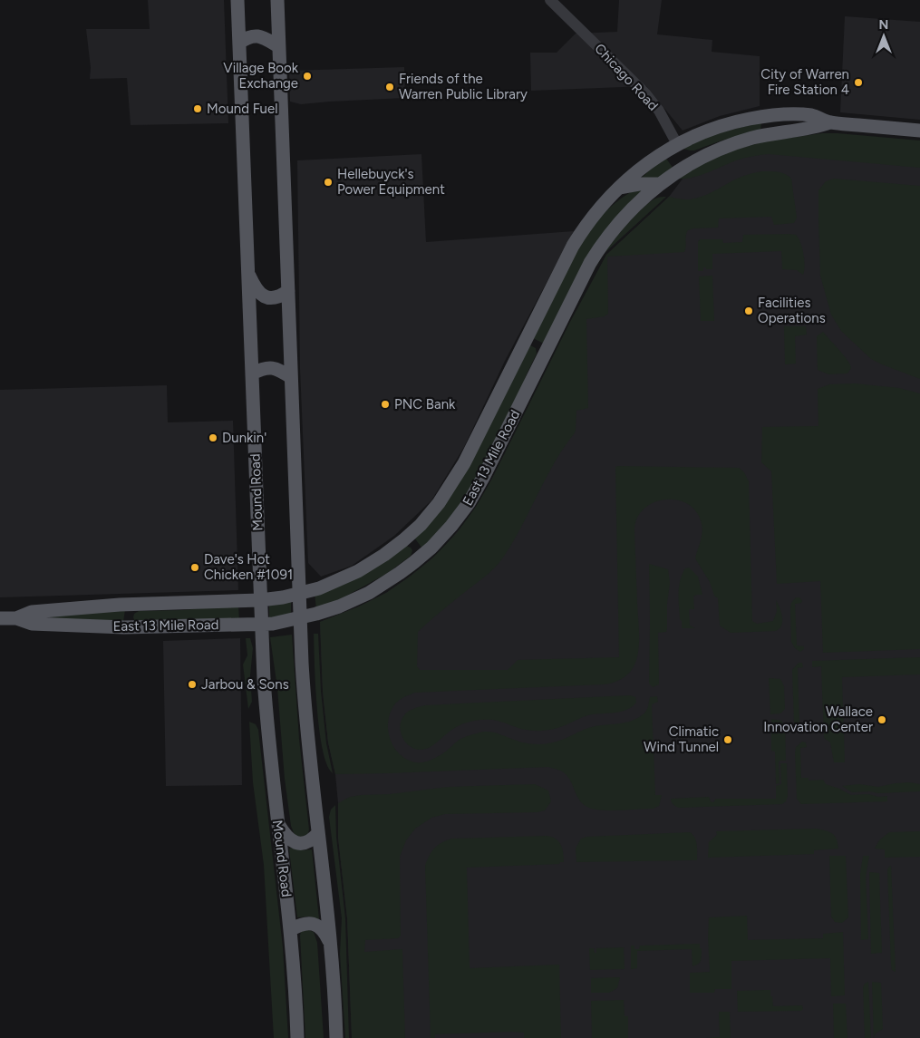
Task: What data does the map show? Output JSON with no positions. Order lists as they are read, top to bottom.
{
  "streets": {
    "main road": ["East 13 Mile Road", "Mound Road"],
    "street": ["Chicago Road"]
  },
  "crossings": [
    ["Chicago Road", "East 13 Mile Road"],
    ["East 13 Mile Road", "Mound Road"]
  ],
  "places": [
    "Village Book Exchange",
    "City of Warren Fire Station 4",
    "Friends of the Warren Public Library",
    "Mound Fuel",
    "Hellebuyck's Power Equipment",
    "Facilities Operations",
    "PNC Bank",
    "Dunkin'",
    "Dave's Hot Chicken #1091",
    "Jarbou & Sons",
    "Wallace Innovation Center",
    "Climatic Wind Tunnel"
  ],
  "north": "top"
}
